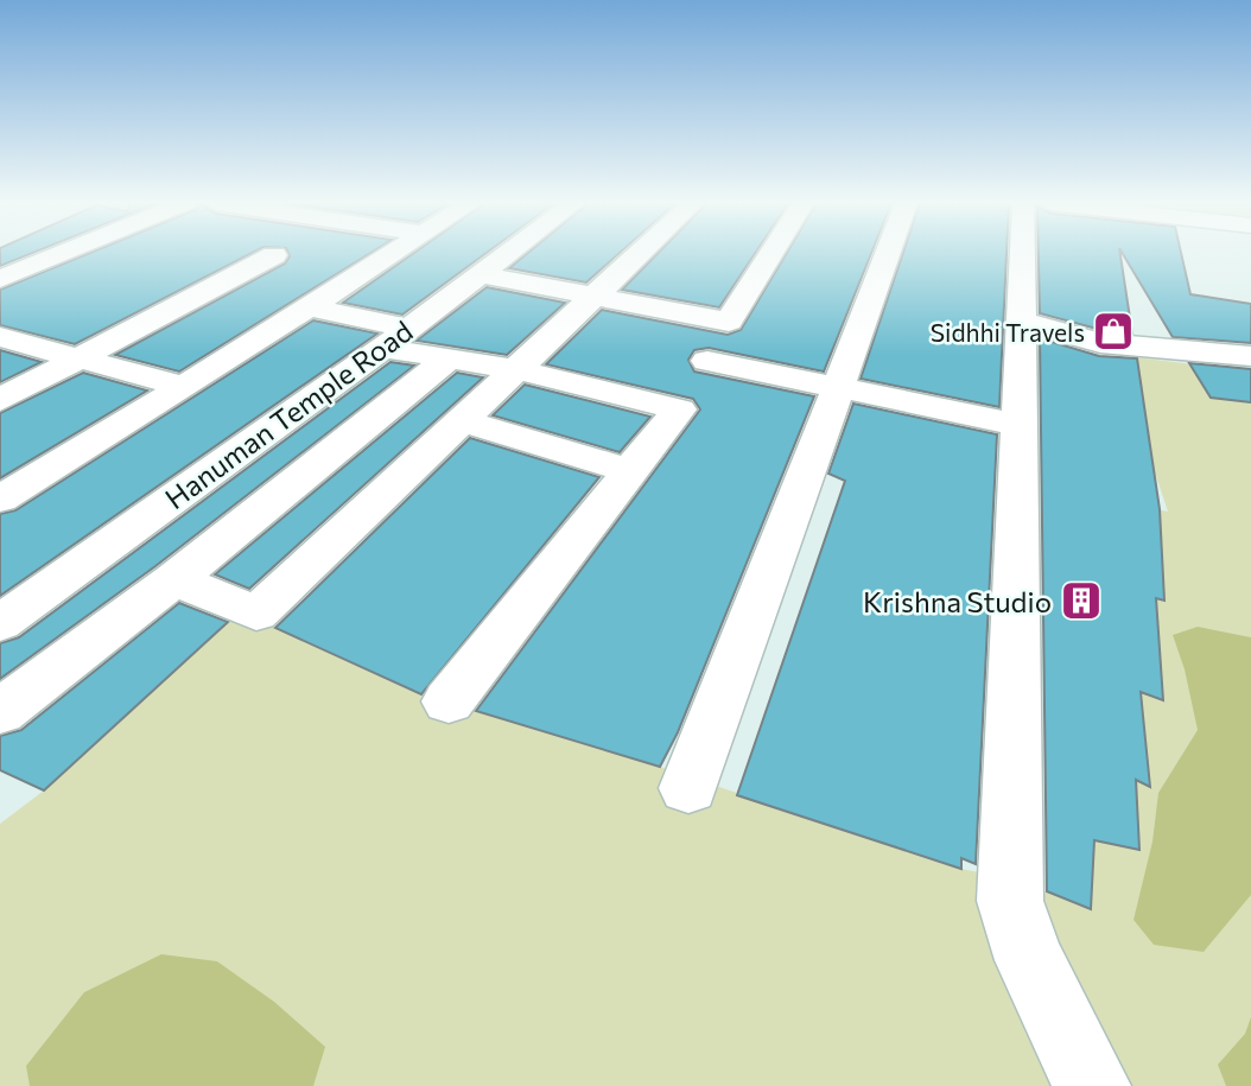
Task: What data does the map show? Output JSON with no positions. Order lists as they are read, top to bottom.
{
  "streets": {
    "street": ["Hanuman Temple Road"]
  },
  "places": {
    "shop": ["Sidhhi Travels"],
    "building": ["Krishna Studio"]
  }
}
